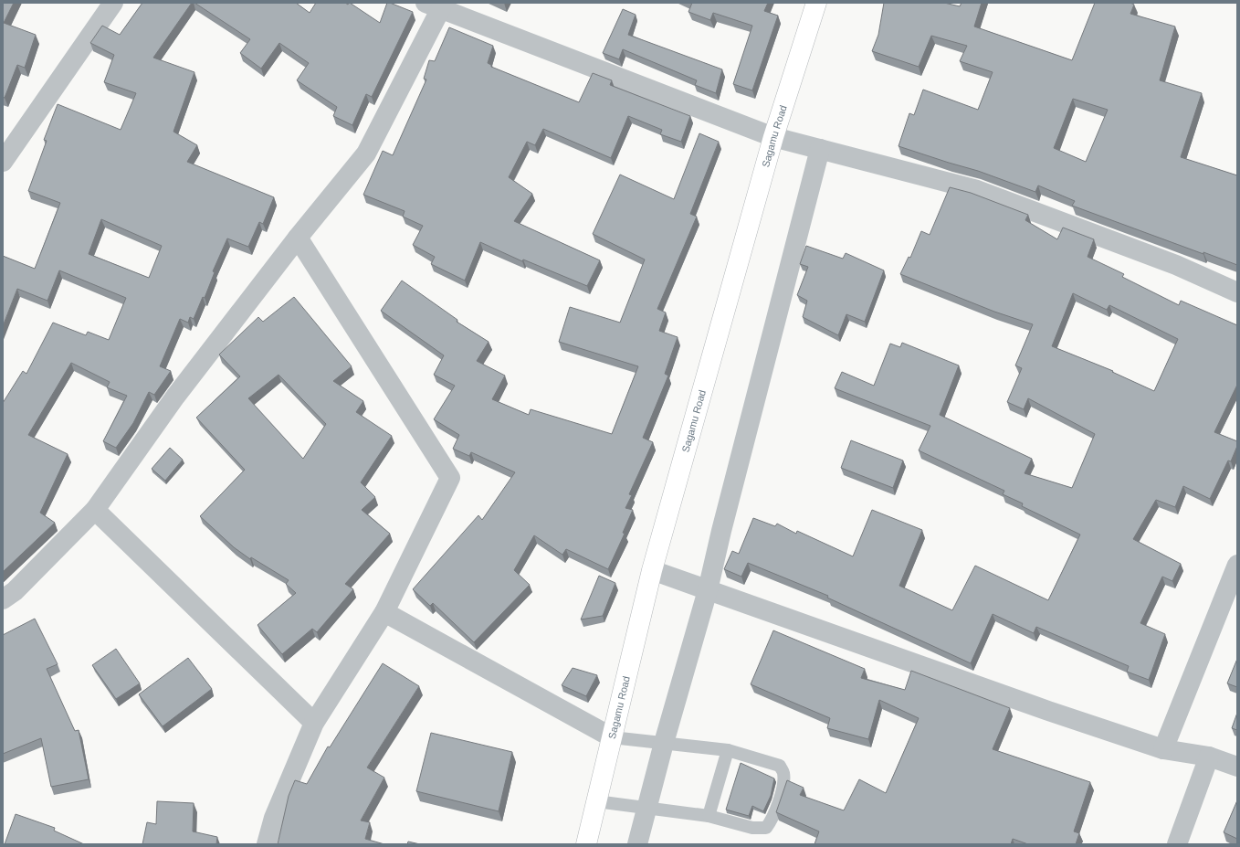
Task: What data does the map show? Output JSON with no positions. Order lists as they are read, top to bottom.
{
  "streets": {
    "highway": ["Sagamu Road"]
  }
}
